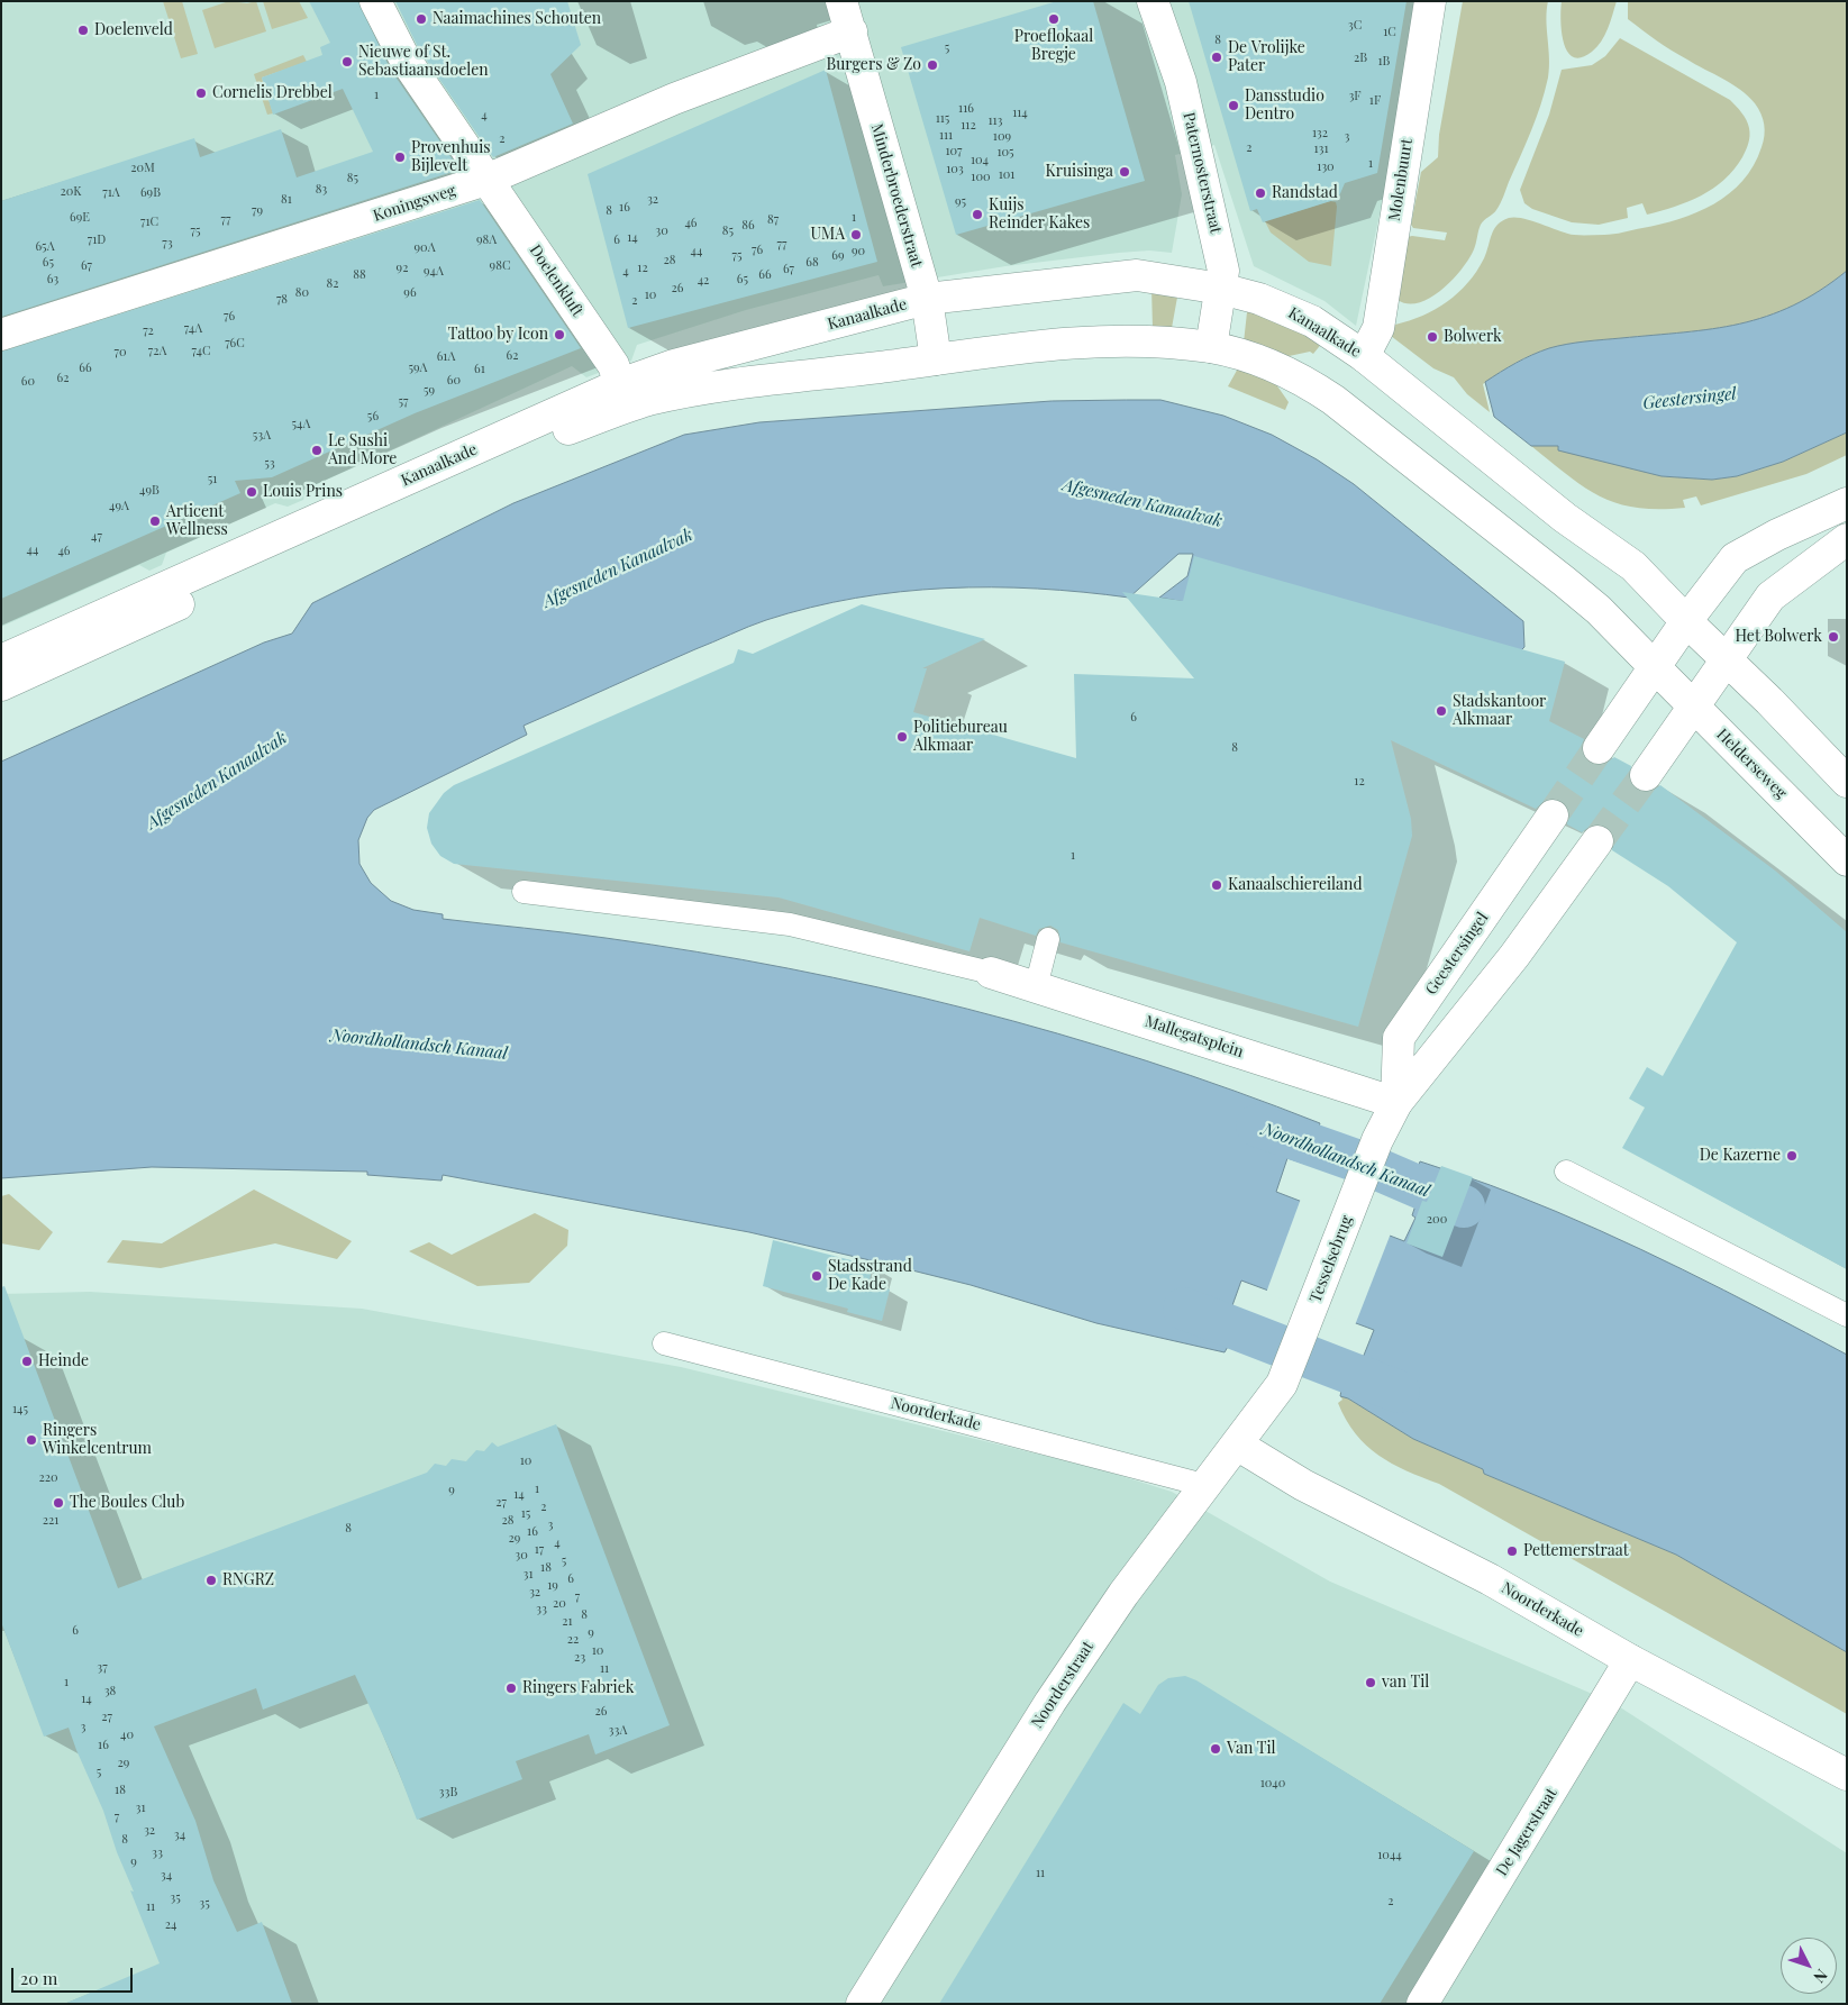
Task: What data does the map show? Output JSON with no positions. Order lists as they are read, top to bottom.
{
  "streets": {
    "street": [
      "Paternosterstraat",
      "Molenbuurt",
      "Minderbroederstraat",
      "Koningsweg",
      "Doelenkluft",
      "Kanaalkade",
      "Helderseweg",
      "Geestersingel",
      "Mallegatsplein",
      "Tesselsebrug",
      "Noorderkade",
      "Noorderstraat",
      "De Jagerstraat"
    ]
  },
  "crossings": [
    ["Paternosterstraat", "Kanaalkade"],
    ["Molenbuurt", "Kanaalkade"],
    ["Minderbroederstraat", "Koningsweg"],
    ["Minderbroederstraat", "Kanaalkade"],
    ["Koningsweg", "Doelenkluft"],
    ["Doelenkluft", "Kanaalkade"],
    ["Kanaalkade", "Helderseweg"],
    ["Geestersingel", "Mallegatsplein"],
    ["Geestersingel", "Tesselsebrug"],
    ["Tesselsebrug", "Noorderstraat"],
    ["Noorderkade", "Noorderstraat"],
    ["Noorderkade", "De Jagerstraat"]
  ],
  "water": ["Geestersingel", "Afgesneden Kanaalvak", "Noordhollandsch Kanaal"],
  "places": [
    "Naaimachines Schouten",
    "Proeflokaal Bregje",
    "Doelenveld",
    "De Vrolijke Pater",
    "Nieuwe of St. Sebastiaansdoelen",
    "Burgers & Zo",
    "Cornelis Drebbel",
    "Dansstudio Dentro",
    "Provenhuis Bijlevelt",
    "Kruisinga",
    "Randstad",
    "Kuijs Reinder Kakes",
    "UMA",
    "Tattoo by Icon",
    "Bolwerk",
    "Le Sushi And More",
    "Louis Prins",
    "Articent Wellness",
    "Het Bolwerk",
    "Stadskantoor Alkmaar",
    "Politiebureau Alkmaar",
    "Kanaalschiereiland",
    "De Kazerne",
    "Stadsstrand De Kade",
    "Heinde",
    "Ringers Winkelcentrum",
    "The Boules Club",
    "Pettemerstraat",
    "RNGRZ",
    "van Til",
    "Ringers Fabriek",
    "Van Til"
  ],
  "house_numbers": [
    "3C",
    "1C",
    "8",
    "5",
    "2B",
    "1B",
    "1",
    "3F",
    "1F",
    "116",
    "114",
    "4",
    "115",
    "113",
    "112",
    "132",
    "111",
    "109",
    "3",
    "2",
    "2",
    "131",
    "107",
    "105",
    "104",
    "1",
    "130",
    "20M",
    "103",
    "101",
    "100",
    "85",
    "83",
    "20K",
    "71A",
    "69B",
    "81",
    "32",
    "95",
    "16",
    "79",
    "8",
    "69E",
    "1",
    "77",
    "87",
    "71C",
    "46",
    "86",
    "75",
    "30",
    "85",
    "14",
    "71D",
    "98A",
    "6",
    "73",
    "77",
    "65A",
    "90A",
    "76",
    "44",
    "90",
    "75",
    "69",
    "28",
    "65",
    "68",
    "67",
    "98C",
    "92",
    "12",
    "67",
    "94A",
    "4",
    "88",
    "66",
    "63",
    "65",
    "42",
    "82",
    "26",
    "80",
    "96",
    "10",
    "78",
    "2",
    "76",
    "74A",
    "72",
    "76C",
    "72A",
    "74C",
    "70",
    "62",
    "61A",
    "66",
    "59A",
    "61",
    "62",
    "60",
    "60",
    "59",
    "57",
    "56",
    "54A",
    "53A",
    "53",
    "51",
    "49B",
    "49A",
    "47",
    "44",
    "46",
    "6",
    "8",
    "12",
    "1",
    "200",
    "145",
    "10",
    "220",
    "1",
    "9",
    "14",
    "27",
    "2",
    "15",
    "221",
    "28",
    "3",
    "8",
    "16",
    "29",
    "4",
    "17",
    "30",
    "5",
    "18",
    "31",
    "6",
    "19",
    "32",
    "7",
    "20",
    "33",
    "8",
    "21",
    "6",
    "9",
    "22",
    "10",
    "23",
    "37",
    "11",
    "1",
    "38",
    "14",
    "26",
    "27",
    "3",
    "33A",
    "40",
    "16",
    "29",
    "5",
    "1040",
    "18",
    "33B",
    "31",
    "7",
    "32",
    "34",
    "8",
    "33",
    "1044",
    "9",
    "11",
    "34",
    "35",
    "2",
    "35",
    "11",
    "24"
  ],
  "scale_bar": "20 m",
  "north": "bottom right"
}
